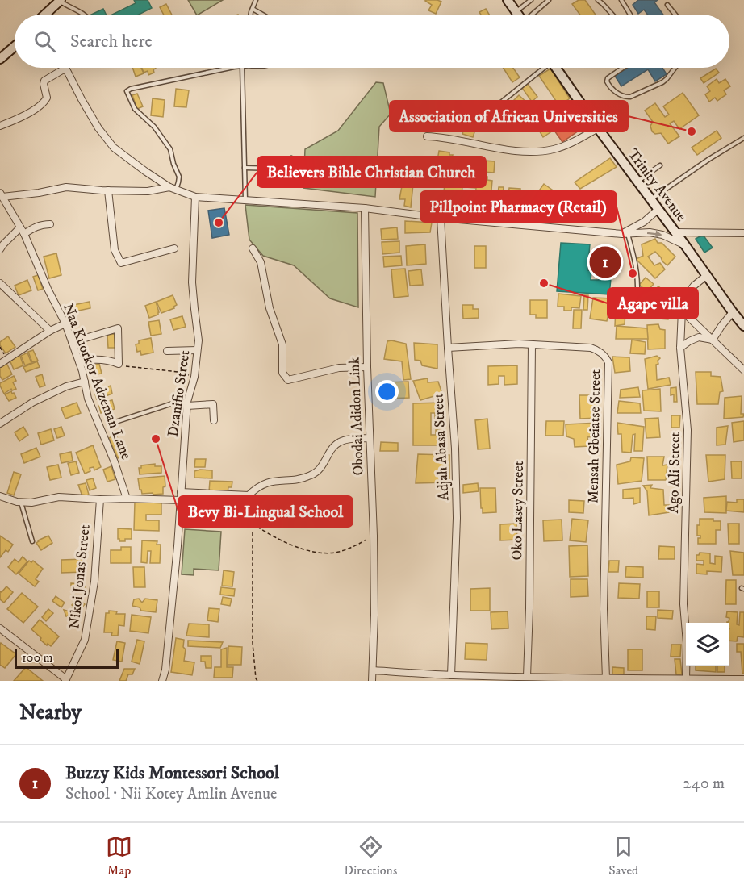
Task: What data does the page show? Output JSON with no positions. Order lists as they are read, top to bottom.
{
  "streets": {
    "street": [
      "Trinity Avenue",
      "Naa Kuorkor Adzeman Lane",
      "Dzanifio Street",
      "Obodai Adidon Link",
      "Mensah Gbeiatse Street",
      "Adjah Abasa Street",
      "Ago Ali Street",
      "Oko Lasey Street",
      "Nikoi Jonas Street"
    ]
  },
  "crossings": [
    ["Trinity Avenue", "Ago Ali Street"],
    ["Mensah Gbeiatse Street", "Adjah Abasa Street"],
    ["Mensah Gbeiatse Street", "Oko Lasey Street"]
  ],
  "places": [
    "Association of African Universities",
    "Believers Bible Christian Church",
    "Pillpoint Pharmacy (Retail)",
    "Agape villa",
    "Bevy Bi-Lingual School"
  ],
  "scale_bar": "100 m",
  "page": {
    "search": "Search here",
    "pins": "1",
    "scale": "100 m",
    "heading": "Nearby",
    "list": [
      {
        "mark": "1",
        "name": "Buzzy Kids Montessori School",
        "note": "School · Nii Kotey Amlin Avenue",
        "value": "240 m"
      }
    ],
    "nav": ["Map", "Directions", "Saved"]
  }
}
